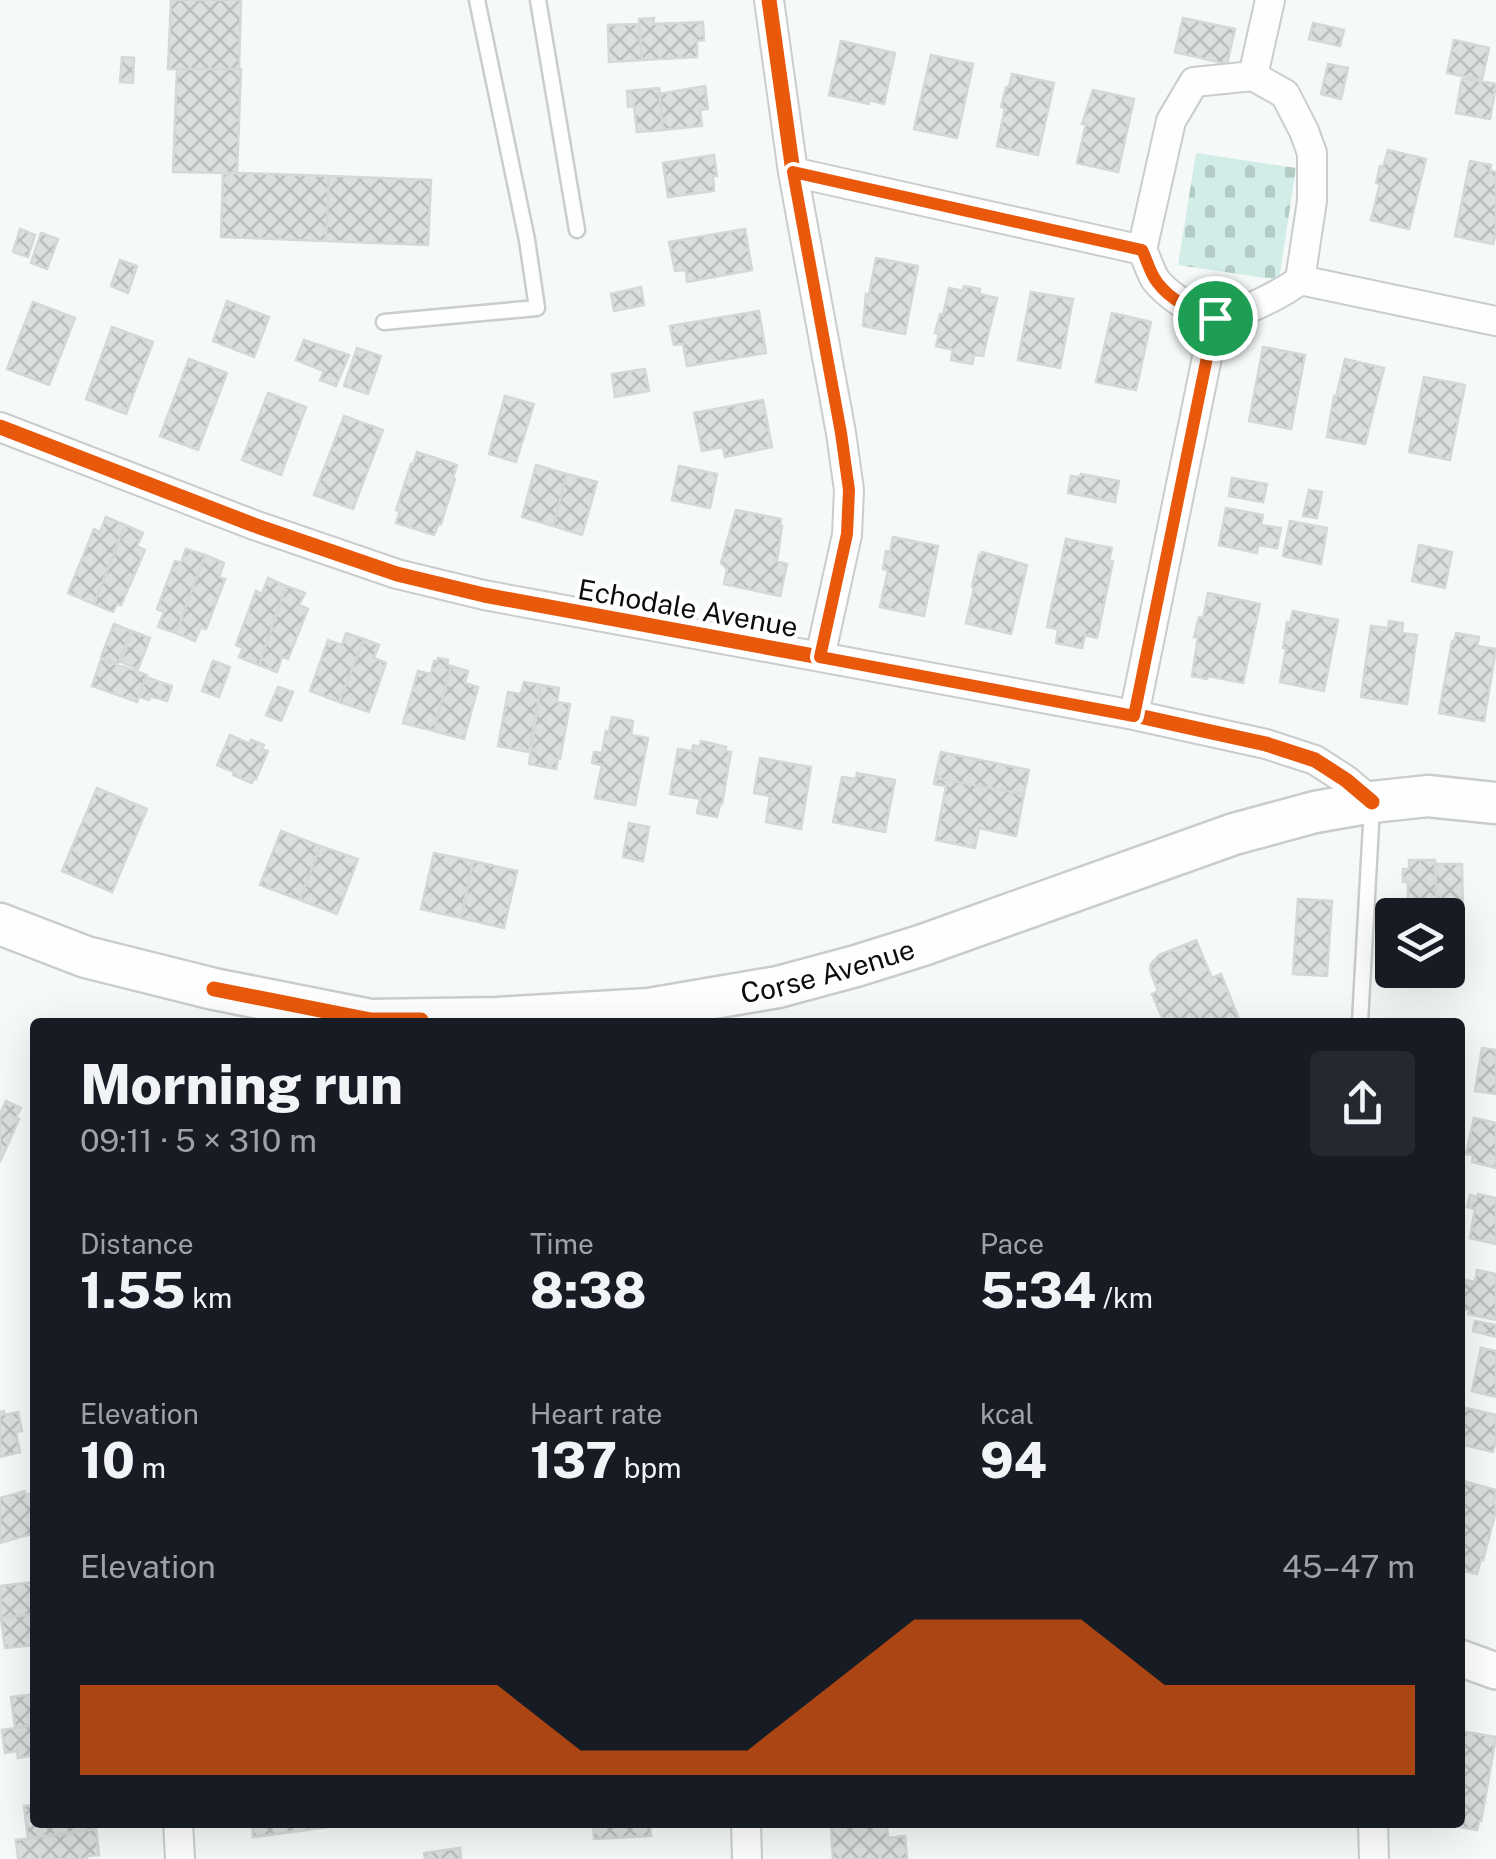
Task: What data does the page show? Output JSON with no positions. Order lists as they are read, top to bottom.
{
  "streets": {
    "main road": ["Corse Avenue"],
    "street": ["Echodale Avenue"]
  },
  "crossings": [
    ["Echodale Avenue", "Corse Avenue"]
  ],
  "page": {
    "heading": ["Morning run", "09:11 · 5 × 310 m"],
    "stats": [
      ["Distance", "1.55 km"],
      ["Time", "8:38"],
      ["Pace", "5:34 /km"],
      ["Elevation", "10 m"],
      ["Heart rate", "137 bpm"],
      ["kcal", "94"]
    ],
    "chart": ["Elevation", "45–47 m"]
  }
}
